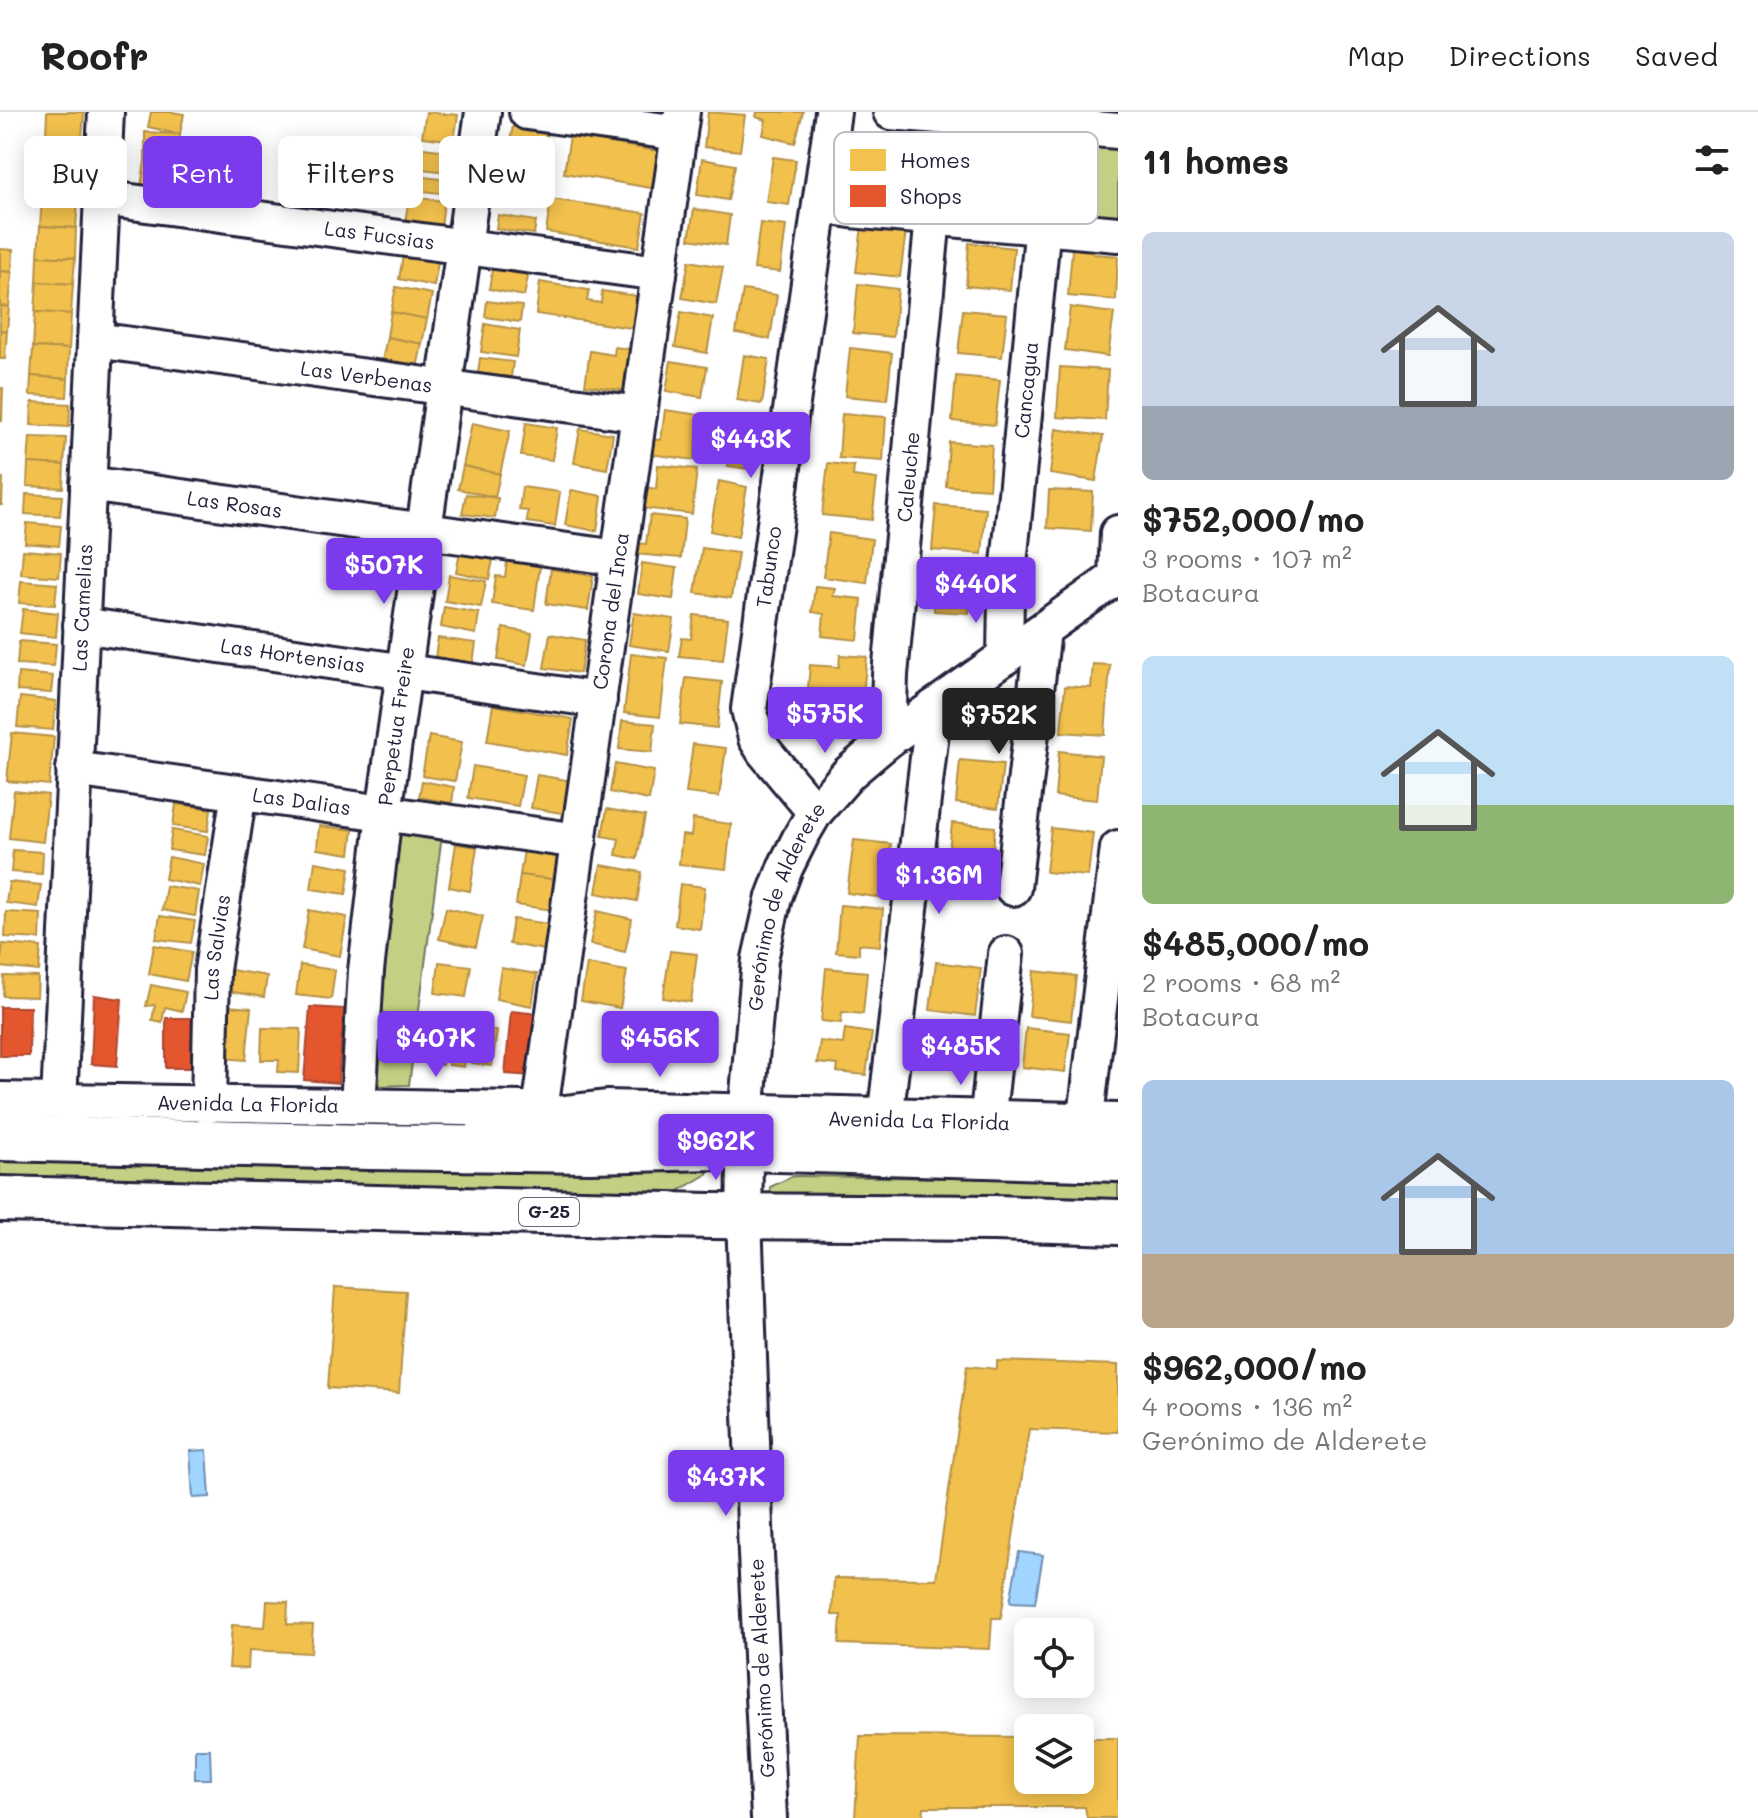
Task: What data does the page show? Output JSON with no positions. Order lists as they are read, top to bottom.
{
  "streets": {
    "main road": ["Avenida La Florida", "G-25"],
    "street": [
      "Las Fucsias",
      "Las Verbenas",
      "Cancagua",
      "Caleuche",
      "Las Rosas",
      "Tabunco",
      "Las Camelias",
      "Corona del Inca",
      "Las Hortensias",
      "Perpetua Freire",
      "Las Dalias",
      "Gerónimo de Alderete",
      "Las Salvias"
    ]
  },
  "crossings": [
    ["Las Fucsias", "Corona del Inca"],
    ["Las Fucsias", "Perpetua Freire"],
    ["Las Verbenas", "Las Camelias"],
    ["Las Verbenas", "Corona del Inca"],
    ["Las Verbenas", "Perpetua Freire"],
    ["Cancagua", "Gerónimo de Alderete"],
    ["Caleuche", "Gerónimo de Alderete"],
    ["Las Rosas", "Las Camelias"],
    ["Las Rosas", "Corona del Inca"],
    ["Las Rosas", "Perpetua Freire"],
    ["Tabunco", "Gerónimo de Alderete"],
    ["Las Camelias", "Las Hortensias"],
    ["Las Camelias", "Las Dalias"],
    ["Las Camelias", "Avenida La Florida"],
    ["Corona del Inca", "Las Hortensias"],
    ["Corona del Inca", "Las Dalias"],
    ["Corona del Inca", "Avenida La Florida"],
    ["Las Hortensias", "Perpetua Freire"],
    ["Perpetua Freire", "Las Dalias"],
    ["Perpetua Freire", "Avenida La Florida"],
    ["Las Dalias", "Las Salvias"],
    ["Gerónimo de Alderete", "Avenida La Florida"],
    ["Gerónimo de Alderete", "G-25"],
    ["Las Salvias", "Avenida La Florida"]
  ],
  "legend": ["Homes", "Shops"],
  "page": {
    "header": "Roofr",
    "nav": ["Map", "Directions", "Saved"],
    "heading": "11 homes",
    "chip": [
      "Buy",
      "Rent",
      "Filters",
      "New"
    ],
    "list": [
      {
        "name": "$752,000/mo",
        "note": "3 rooms · 107 m² · Botacura"
      },
      {
        "name": "$485,000/mo",
        "note": "2 rooms · 68 m² · Botacura"
      },
      {
        "name": "$962,000/mo",
        "note": "4 rooms · 136 m² · Gerónimo de Alderete"
      }
    ],
    "price": [
      "$443K",
      "$507K",
      "$440K",
      "$575K",
      "$752K",
      "$1.36M",
      "$407K",
      "$456K",
      "$485K",
      "$962K",
      "$437K"
    ]
  }
}
